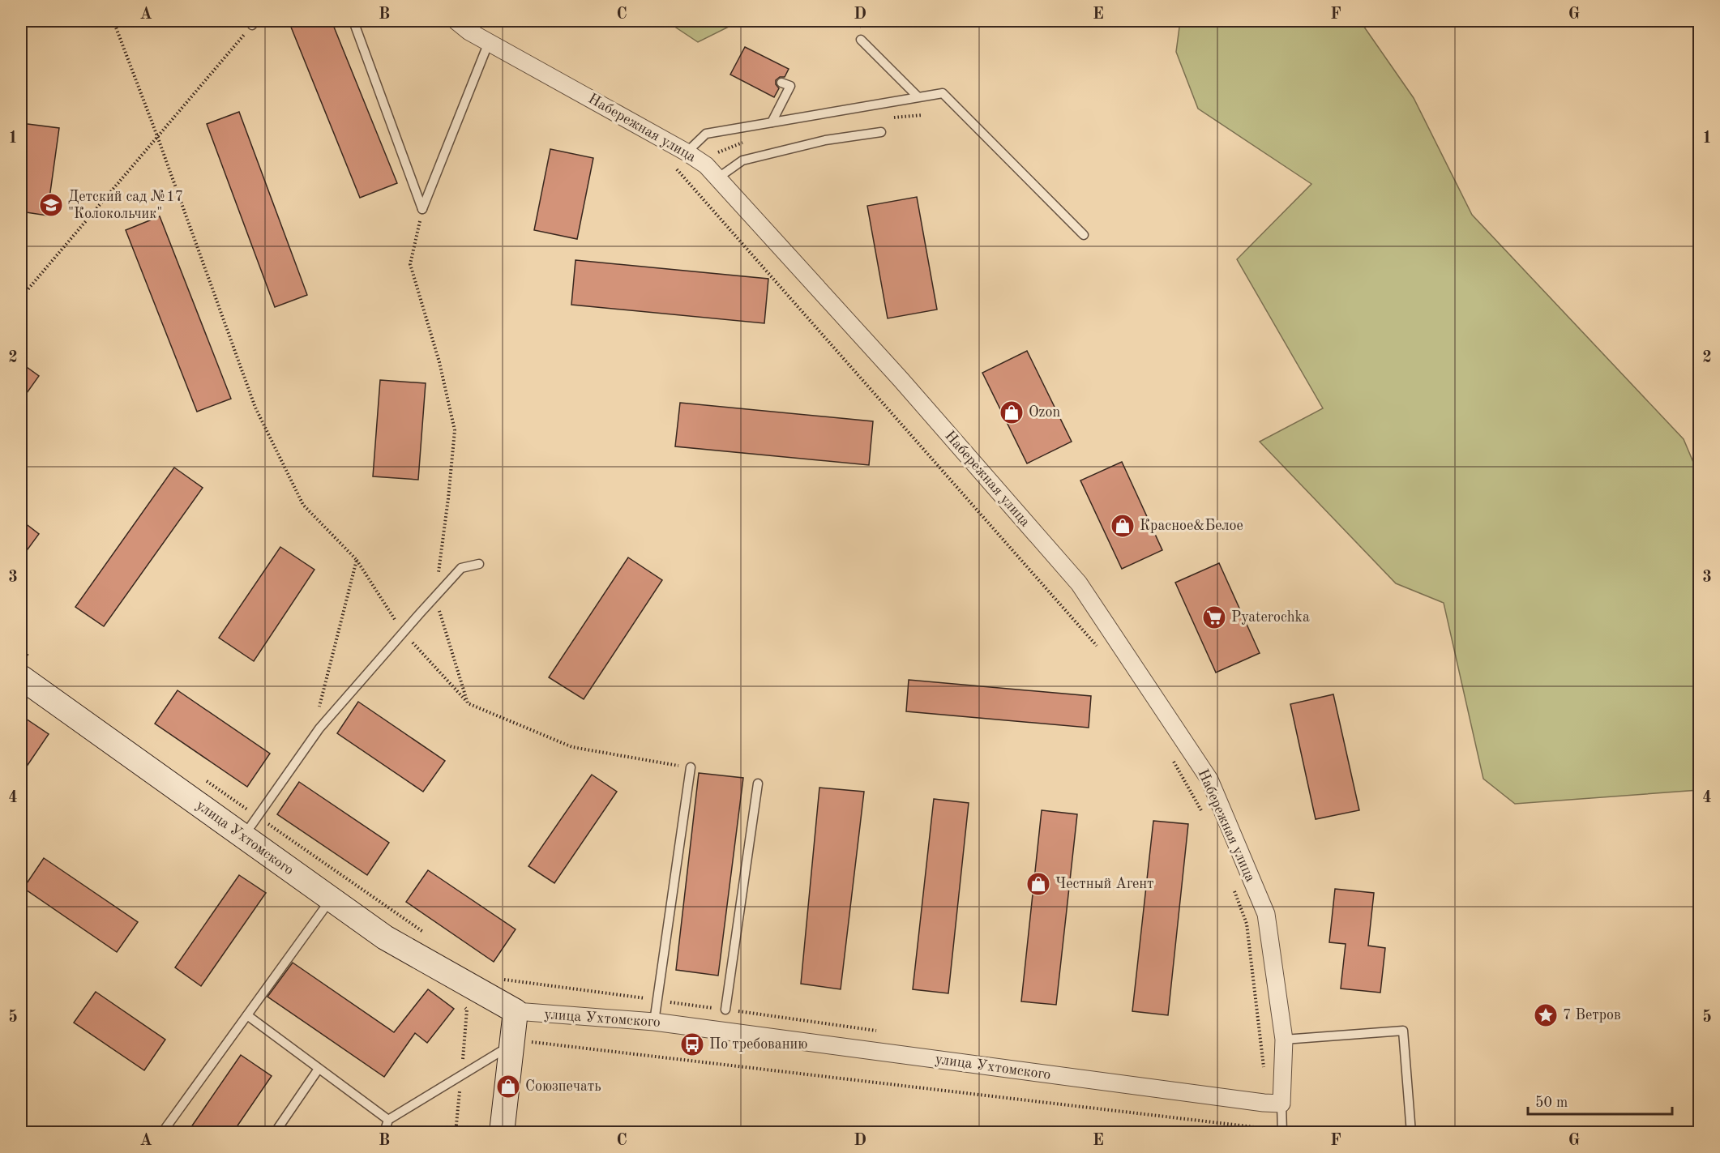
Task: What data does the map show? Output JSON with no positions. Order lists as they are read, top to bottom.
{
  "streets": {
    "street": ["Набережная улица", "улица Ухтомского"]
  },
  "crossings": [
    ["Набережная улица", "улица Ухтомского"]
  ],
  "places": {
    "school or university": ["Детский сад №17 \"Колокольчик\""],
    "shop": [
      "Ozon",
      "Красное&Белое",
      "Честный Агент",
      "Союзпечать"
    ],
    "supermarket": ["Pyaterochka"],
    "place": ["7 Ветров"],
    "bus stop": ["По требованию"]
  },
  "scale_bar": "50 m",
  "grid": {
    "columns": [
      "A",
      "B",
      "C",
      "D",
      "E",
      "F",
      "G"
    ],
    "rows": [
      "1",
      "2",
      "3",
      "4",
      "5"
    ]
  }
}
